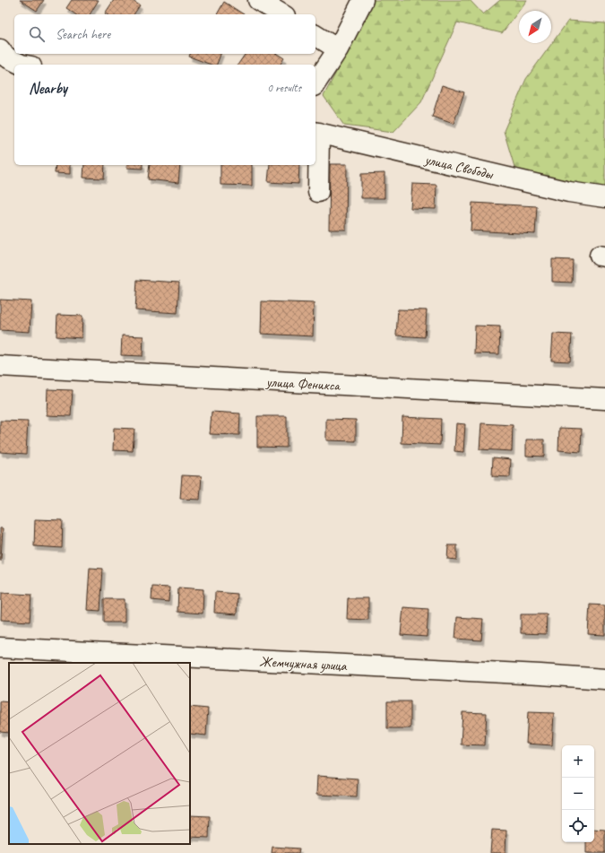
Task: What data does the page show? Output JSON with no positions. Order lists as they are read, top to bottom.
{
  "streets": {
    "street": ["улица Свободы", "улица Феникса", "Жемчужная улица"]
  },
  "north": "bottom left",
  "page": {
    "search": "Search here",
    "heading": ["Nearby", "0 results"],
    "map_buttons": ["+", "−"]
  }
}
